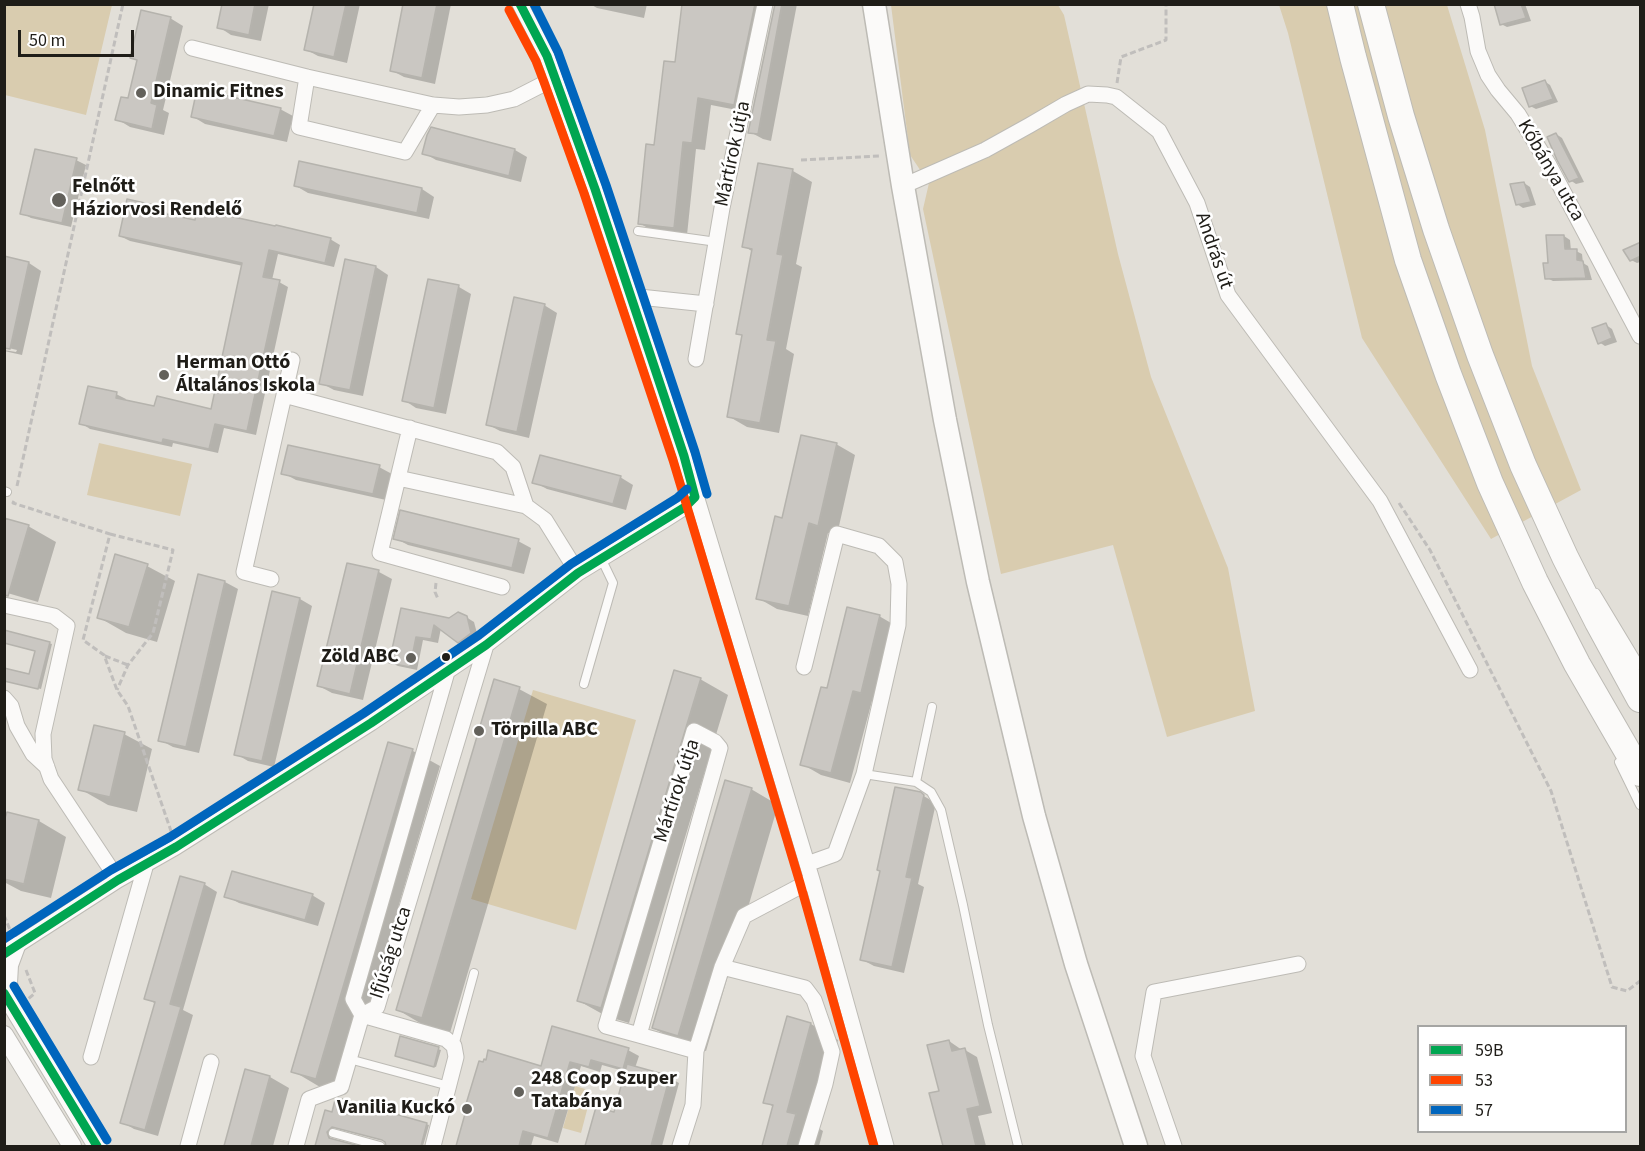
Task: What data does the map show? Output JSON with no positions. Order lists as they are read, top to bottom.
{
  "streets": {
    "street": [
      "Mártírok útja",
      "Kőbánya utca",
      "András út",
      "Ifjúság utca"
    ]
  },
  "places": [
    "Dinamic Fitnes",
    "Felnőtt Háziorvosi Rendelő",
    "Herman Ottó Általános Iskola",
    "Zöld ABC",
    "Törpilla ABC",
    "248 Coop Szuper Tatabánya",
    "Vanilia Kuckó"
  ],
  "lines": ["transit line 59B", "transit line 57", "transit line 53"],
  "legend": ["59B", "53", "57"],
  "scale_bar": "50 m"
}
